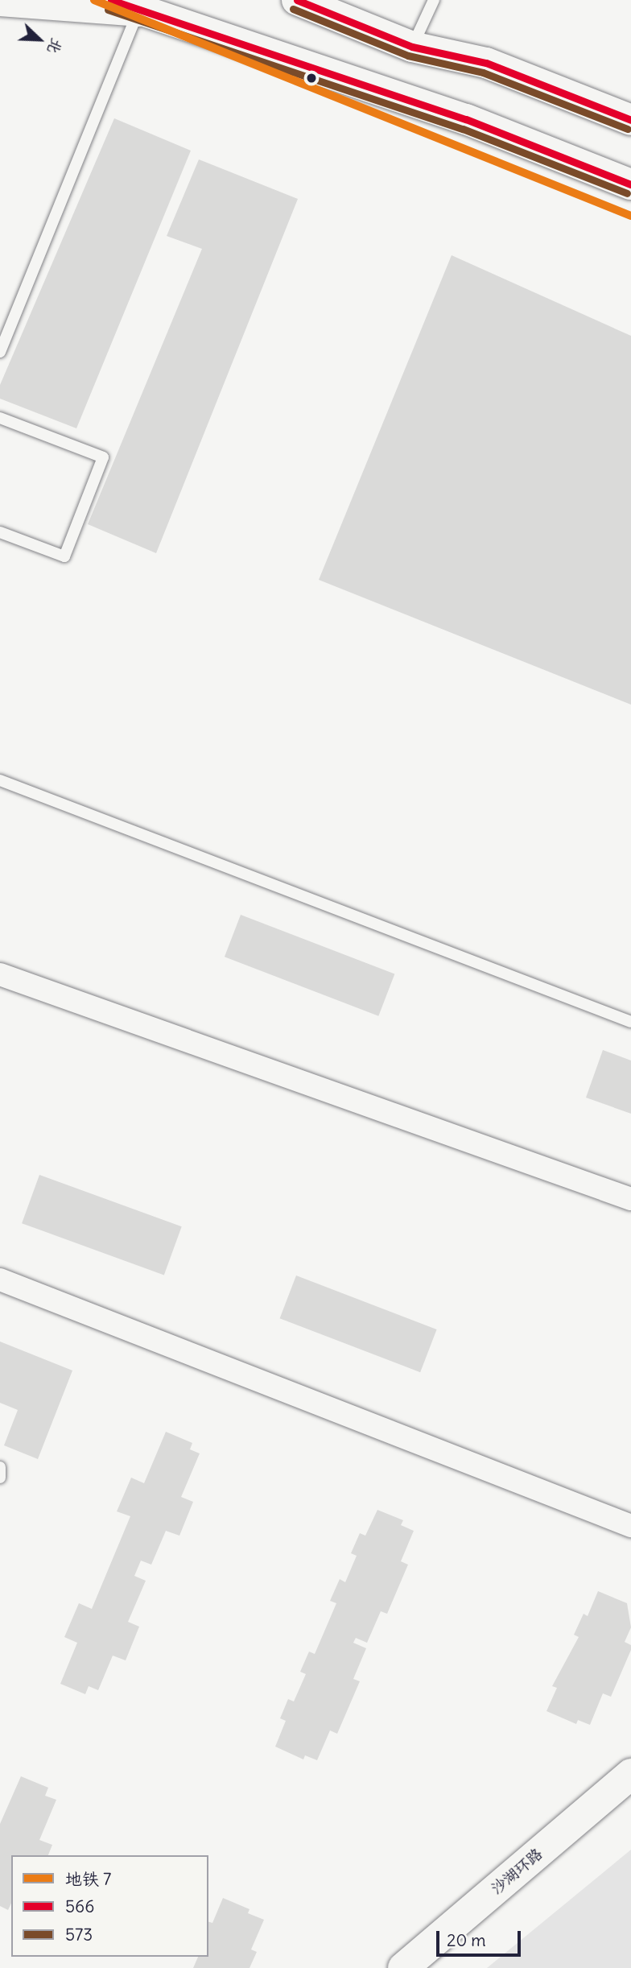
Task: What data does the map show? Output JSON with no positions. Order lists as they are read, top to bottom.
{
  "streets": {
    "main road": ["沙湖环路"]
  },
  "lines": ["metro line 7", "transit line 566", "transit line 573"],
  "legend": ["地铁 7", "566", "573"],
  "scale_bar": "20 m",
  "north": "bottom right"
}
